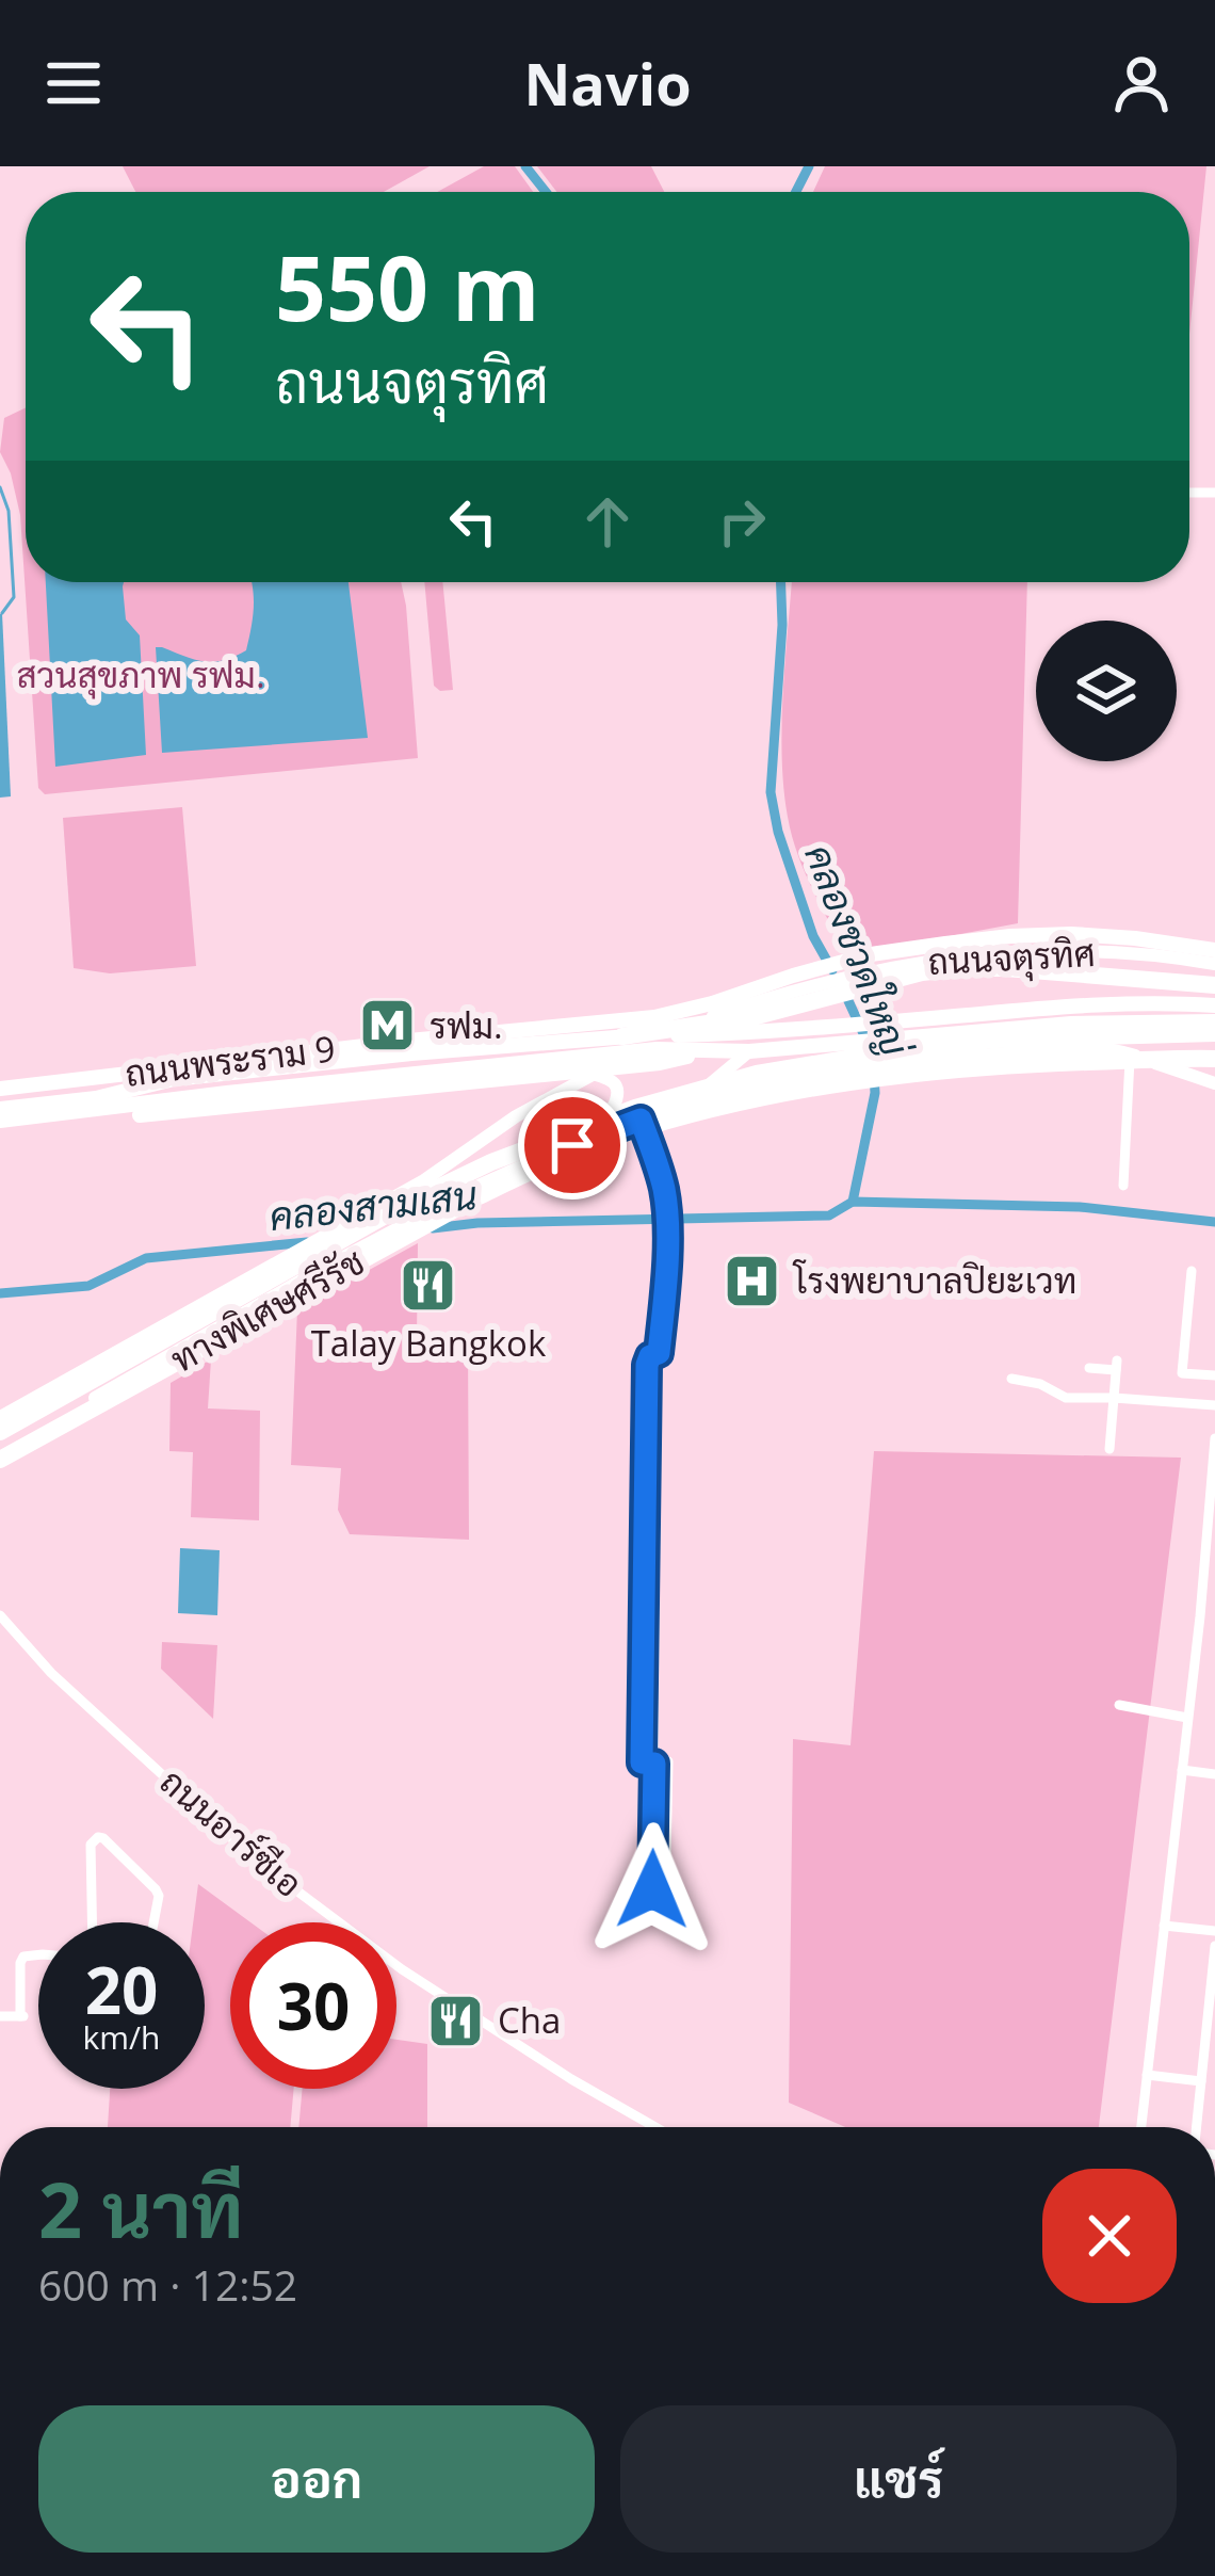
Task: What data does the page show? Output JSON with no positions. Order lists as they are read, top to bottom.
{
  "streets": {
    "highway": ["ทางพิเศษศรีรัช"],
    "main road": ["ถนนจตุรทิศ", "ถนนพระราม 9"],
    "street": ["ถนนอาร์ซีเอ"]
  },
  "water": ["คลองชวดใหญ่", "คลองสามเสน"],
  "parks": ["สวนสุขภาพ รฟม."],
  "places": {
    "metro station": ["รฟม."],
    "hospital": ["โรงพยาบาลปิยะเวท"],
    "restaurant": ["Talay Bangkok", "Cha"]
  },
  "page": {
    "header": "Navio",
    "turn": ["550 m", "ถนนจตุรทิศ"],
    "speed": "20 km/h",
    "limit": "30",
    "heading": ["2 นาที", "600 m · 12:52"],
    "buttons": ["ออก", "แชร์"]
  }
}
